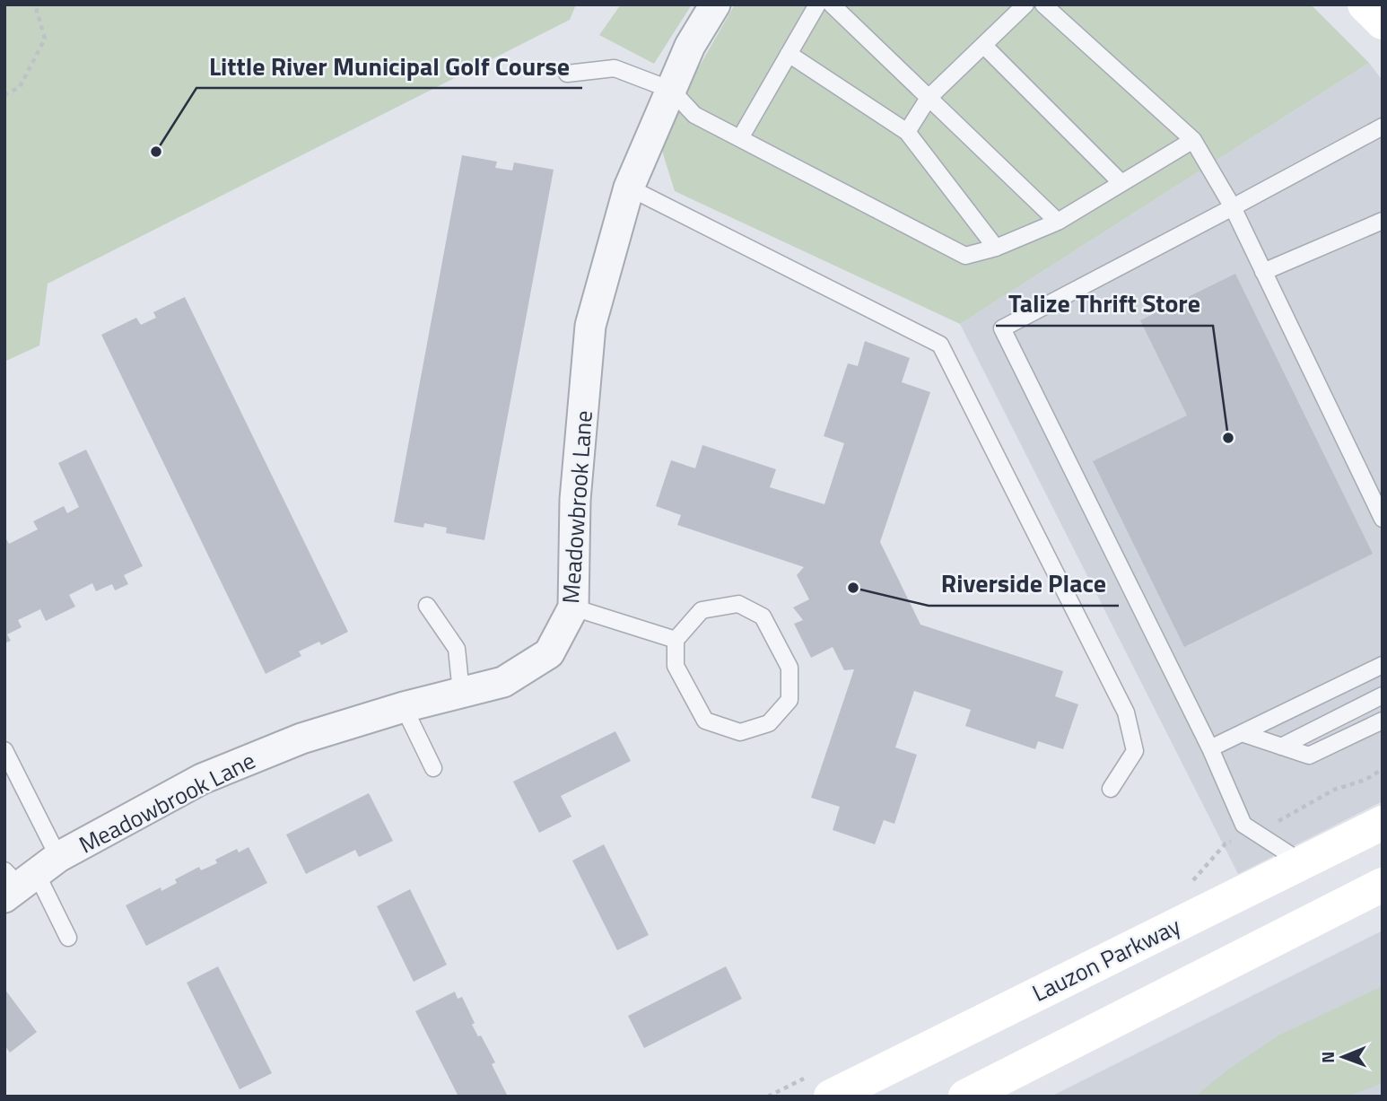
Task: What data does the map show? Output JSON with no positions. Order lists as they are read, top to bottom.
{
  "streets": {
    "main road": ["Lauzon Parkway"],
    "street": ["Meadowbrook Lane"]
  },
  "places": ["Little River Municipal Golf Course", "Talize Thrift Store", "Riverside Place"],
  "north": "left"
}
